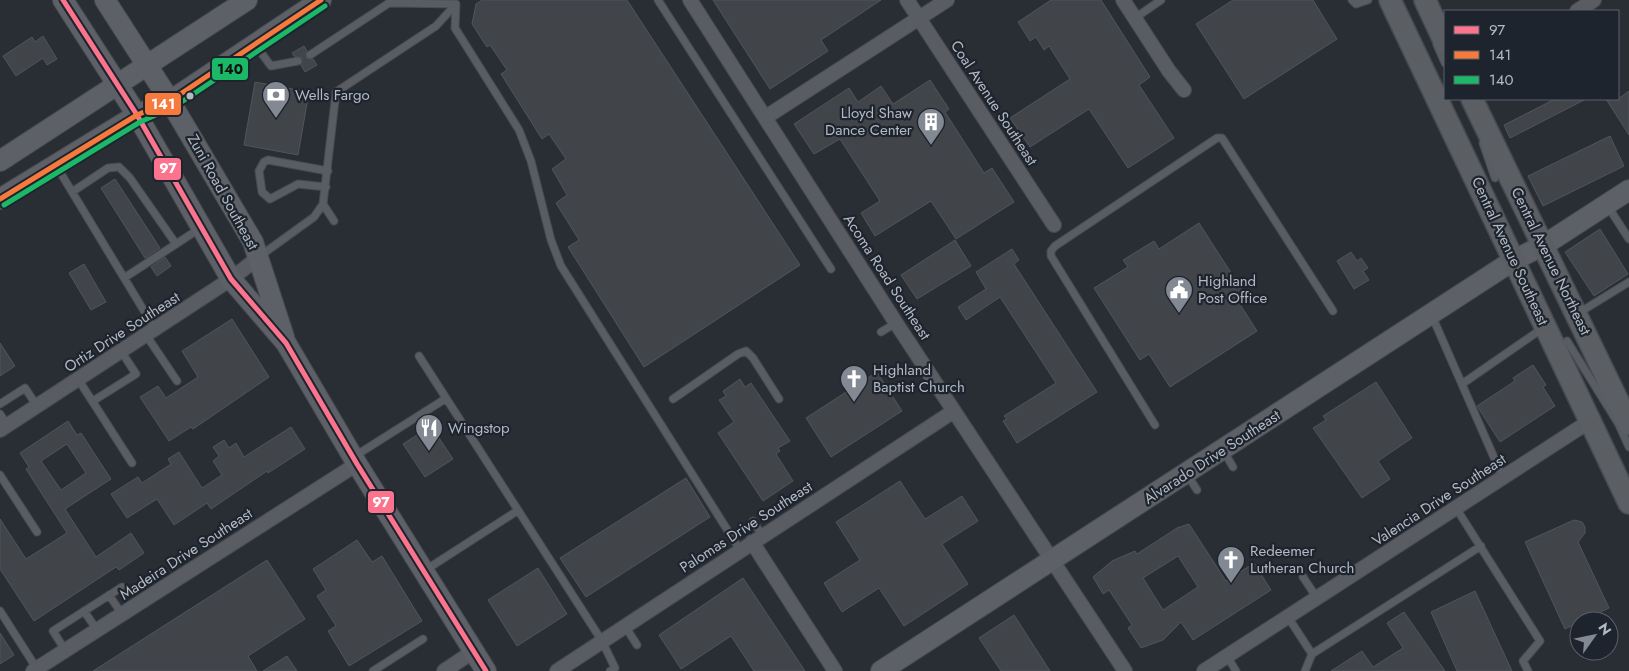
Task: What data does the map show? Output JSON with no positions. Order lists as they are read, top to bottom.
{
  "streets": {
    "main road": ["Central Avenue Southeast", "Central Avenue Northeast"],
    "street": [
      "Coal Avenue Southeast",
      "Zuni Road Southeast",
      "Acoma Road Southeast",
      "Ortiz Drive Southeast",
      "Alvarado Drive Southeast",
      "Valencia Drive Southeast",
      "Palomas Drive Southeast",
      "Madeira Drive Southeast"
    ]
  },
  "crossings": [
    ["Zuni Road Southeast", "Ortiz Drive Southeast"],
    ["Zuni Road Southeast", "Madeira Drive Southeast"],
    ["Central Avenue Southeast", "Alvarado Drive Southeast"],
    ["Central Avenue Southeast", "Valencia Drive Southeast"],
    ["Central Avenue Northeast", "Alvarado Drive Southeast"],
    ["Acoma Road Southeast", "Alvarado Drive Southeast"],
    ["Acoma Road Southeast", "Palomas Drive Southeast"]
  ],
  "places": {
    "bank": ["Wells Fargo"],
    "building": ["Lloyd Shaw Dance Center"],
    "public building": ["Highland Post Office"],
    "church": ["Highland Baptist Church", "Redeemer Lutheran Church"],
    "restaurant": ["Wingstop"]
  },
  "lines": ["transit line 97", "transit line 141", "transit line 140"],
  "legend": ["97", "141", "140"],
  "north": "top right"
}
